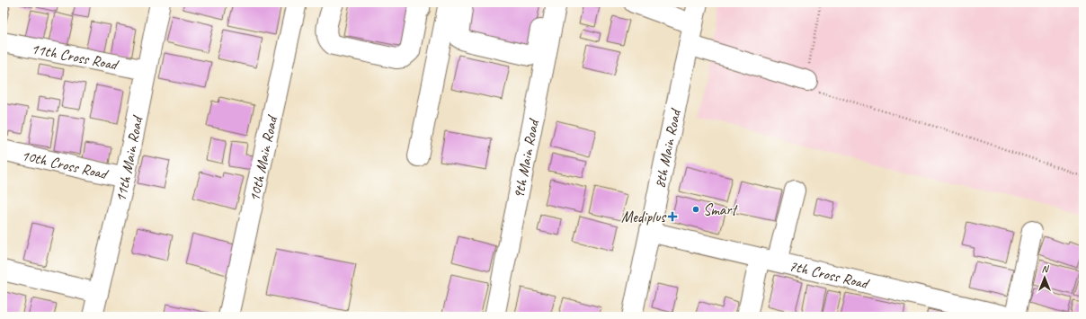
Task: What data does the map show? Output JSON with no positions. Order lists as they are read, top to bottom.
{
  "streets": {
    "street": [
      "11th Cross Road",
      "8th Main Road",
      "9th Main Road",
      "11th Main Road",
      "10th Main Road",
      "10th Cross Road",
      "7th Cross Road"
    ]
  },
  "crossings": [
    ["11th Cross Road", "11th Main Road"],
    ["8th Main Road", "7th Cross Road"],
    ["11th Main Road", "10th Cross Road"]
  ],
  "places": {
    "other": ["Smart"],
    "health": ["Mediplus"]
  },
  "north": "top"
}
